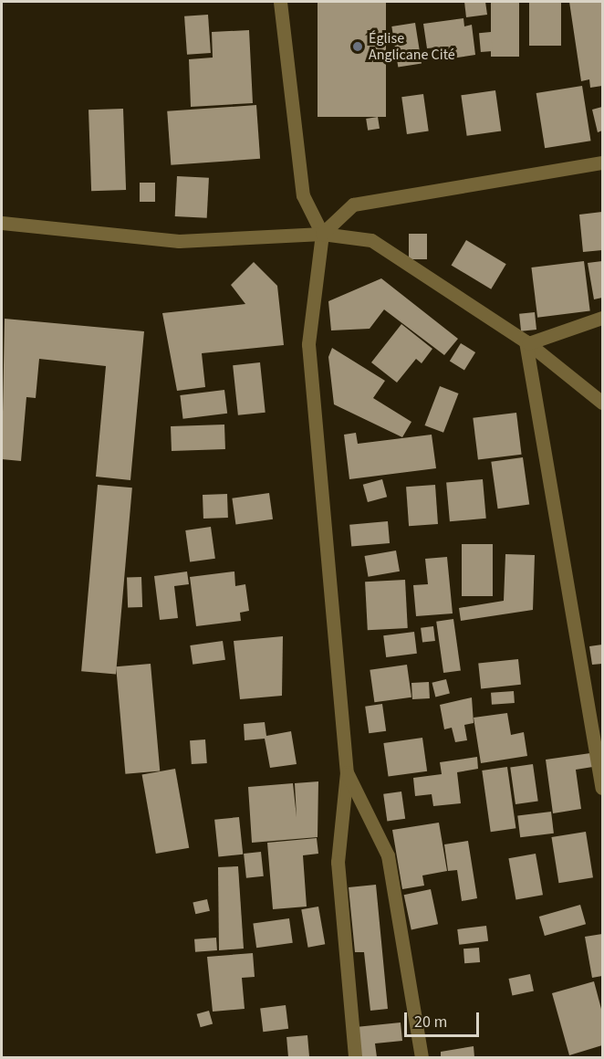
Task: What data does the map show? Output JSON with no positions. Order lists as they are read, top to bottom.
{
  "places": ["Église Anglicane Cité"],
  "scale_bar": "20 m"
}
